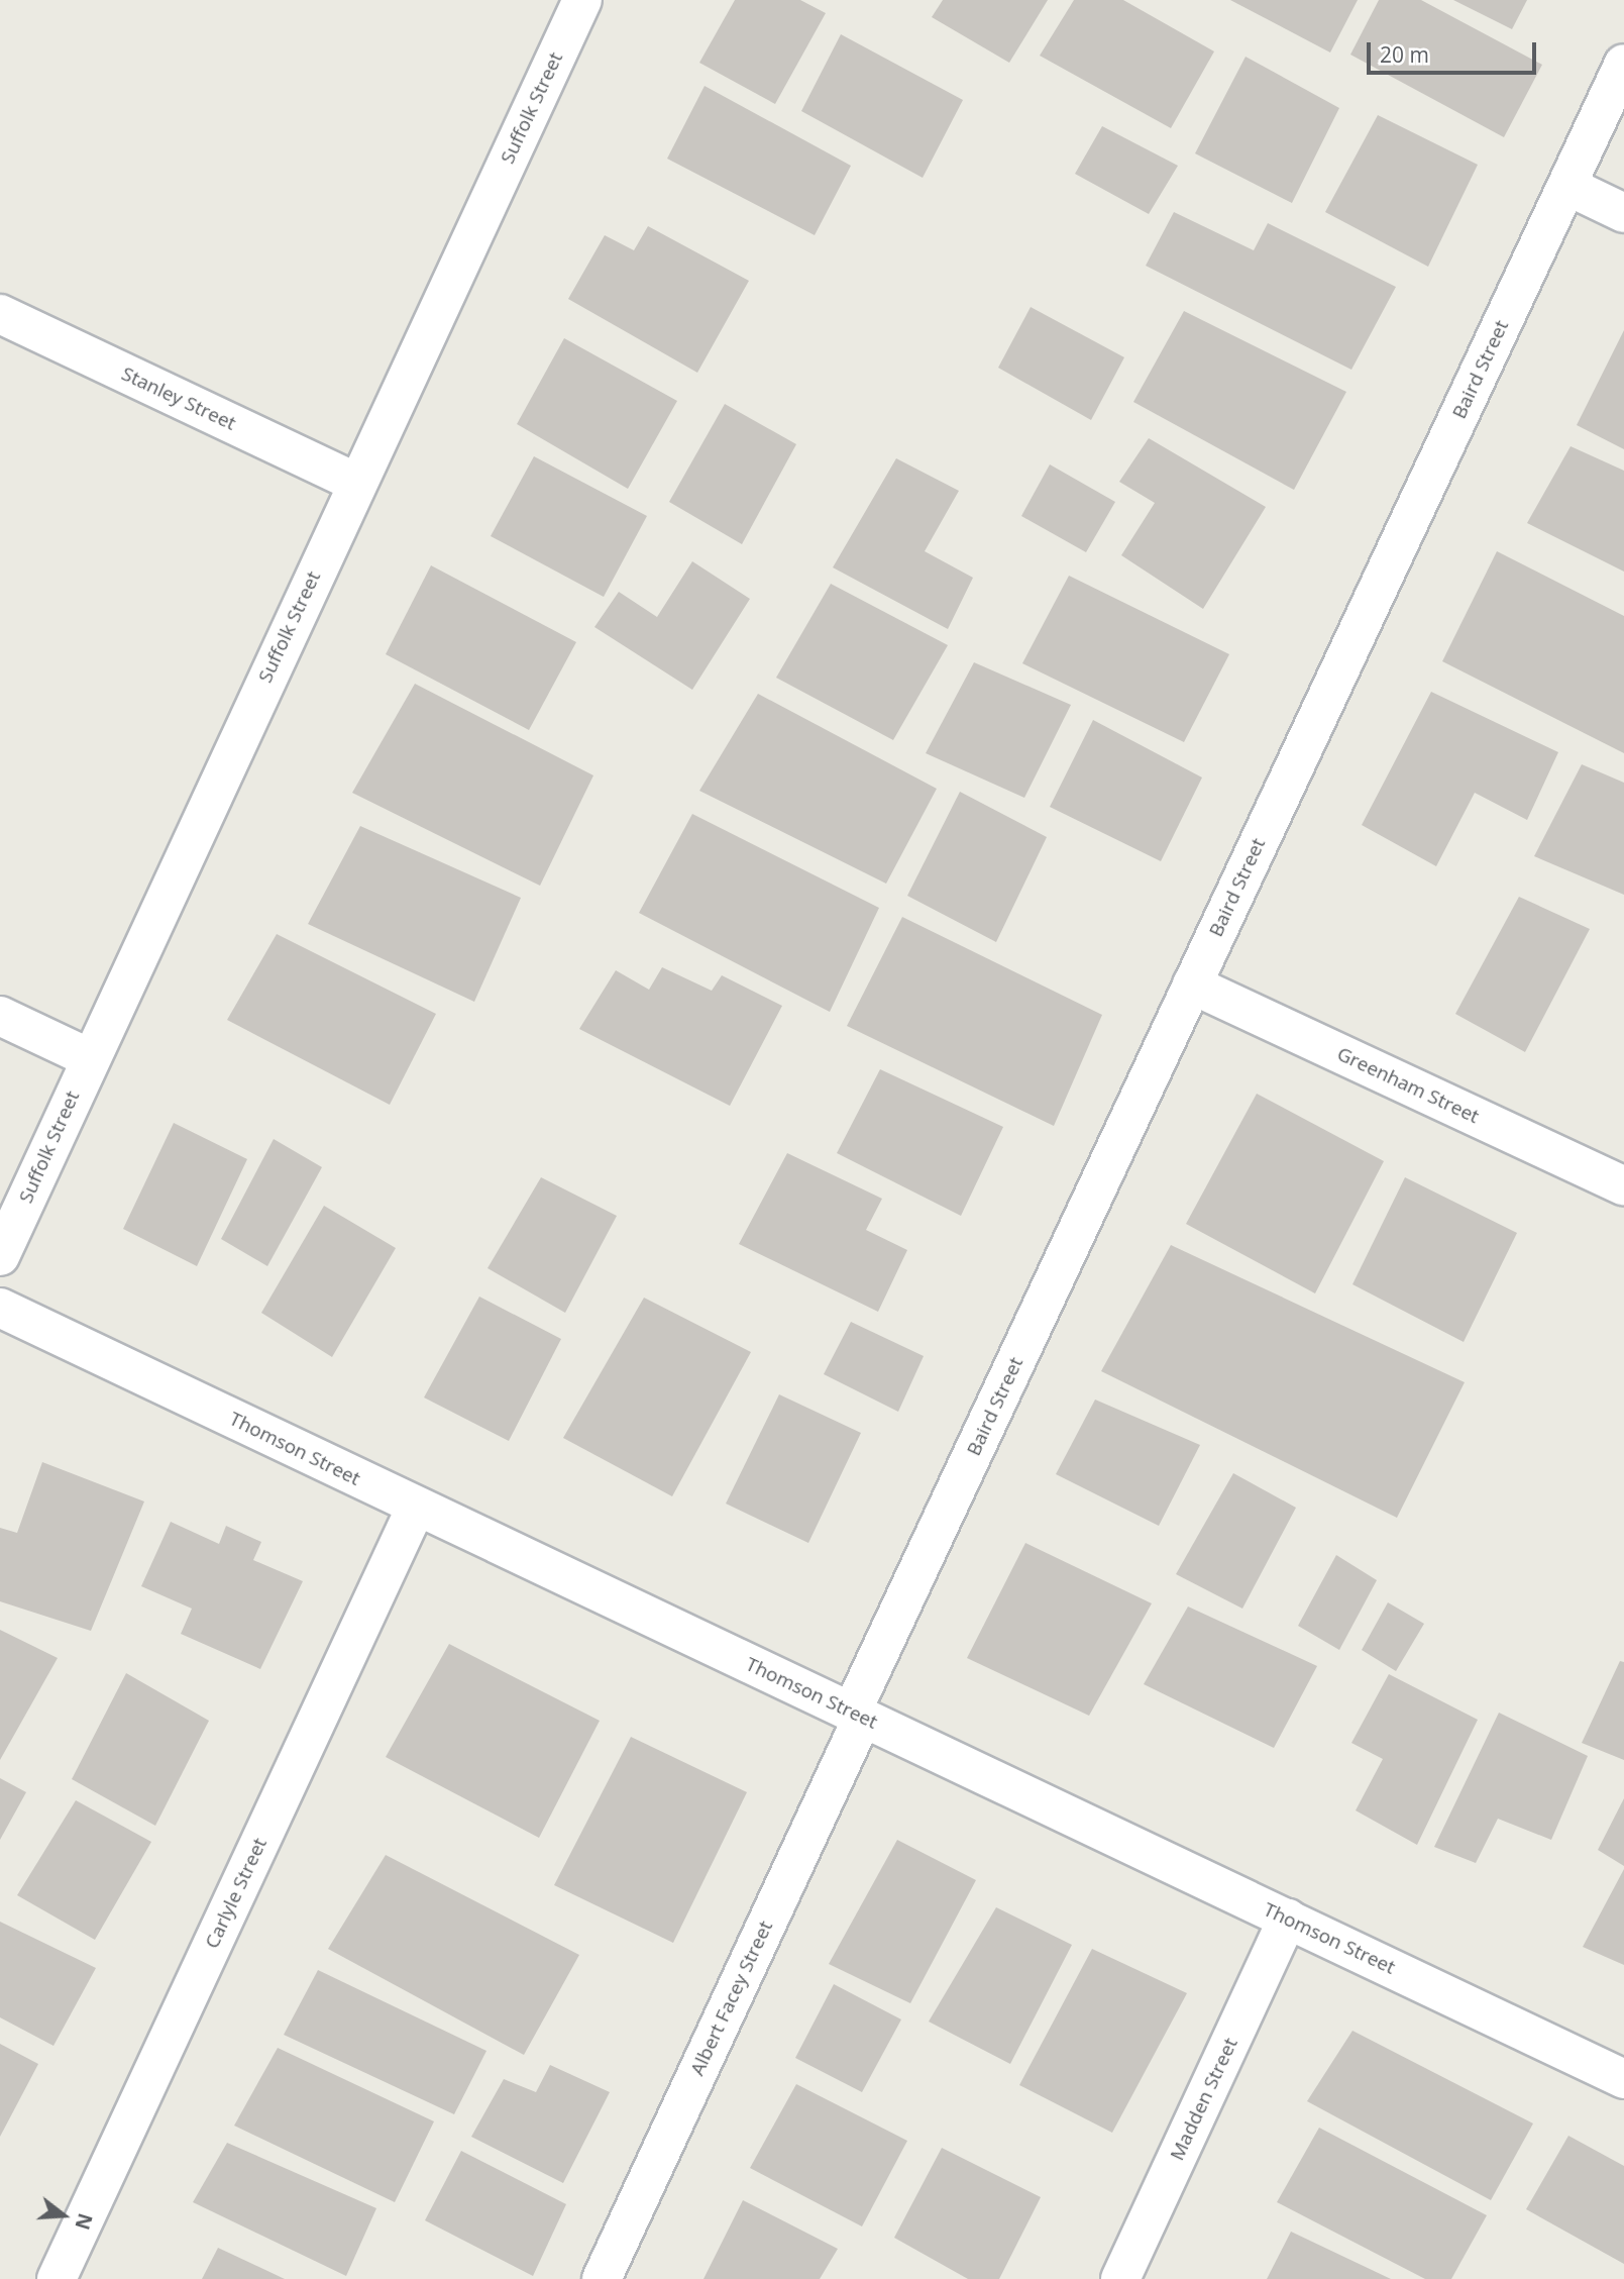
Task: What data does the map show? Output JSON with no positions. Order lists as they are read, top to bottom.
{
  "streets": {
    "street": [
      "Suffolk Street",
      "Baird Street",
      "Stanley Street",
      "Greenham Street",
      "Thomson Street",
      "Carlyle Street",
      "Albert Facey Street",
      "Madden Street"
    ]
  },
  "crossings": [
    ["Suffolk Street", "Stanley Street"],
    ["Baird Street", "Greenham Street"],
    ["Baird Street", "Thomson Street"],
    ["Baird Street", "Albert Facey Street"],
    ["Thomson Street", "Carlyle Street"],
    ["Thomson Street", "Albert Facey Street"],
    ["Thomson Street", "Madden Street"]
  ],
  "scale_bar": "20 m",
  "north": "right"
}
